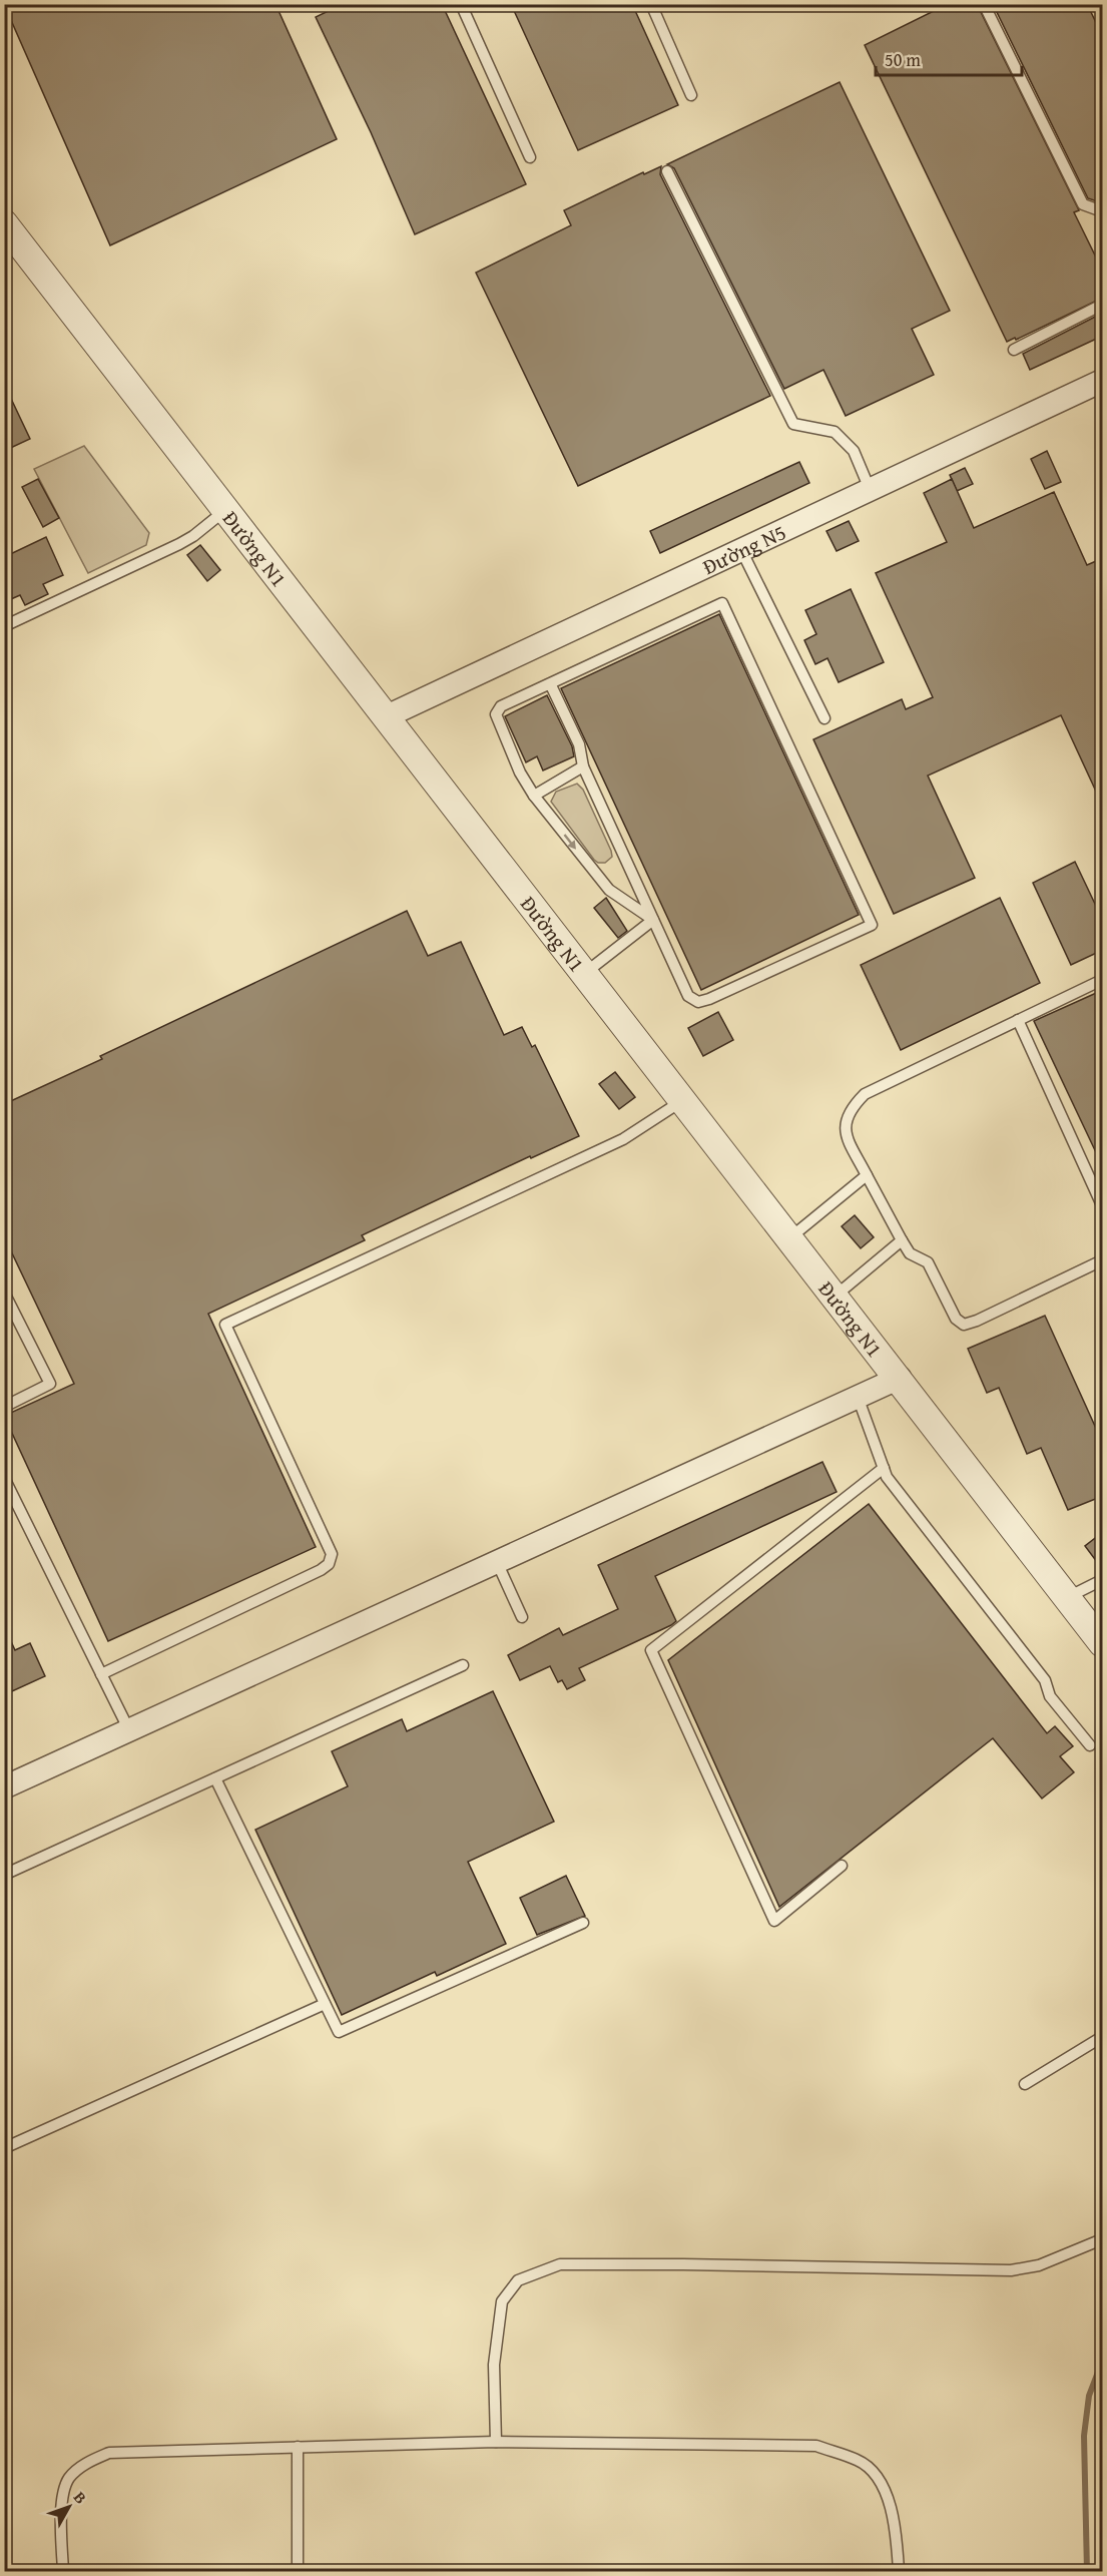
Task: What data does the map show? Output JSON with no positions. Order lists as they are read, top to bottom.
{
  "streets": {
    "street": ["Đường N1", "Đường N5"]
  },
  "crossings": [
    ["Đường N1", "Đường N5"]
  ],
  "scale_bar": "50 m",
  "north": "top right"
}
